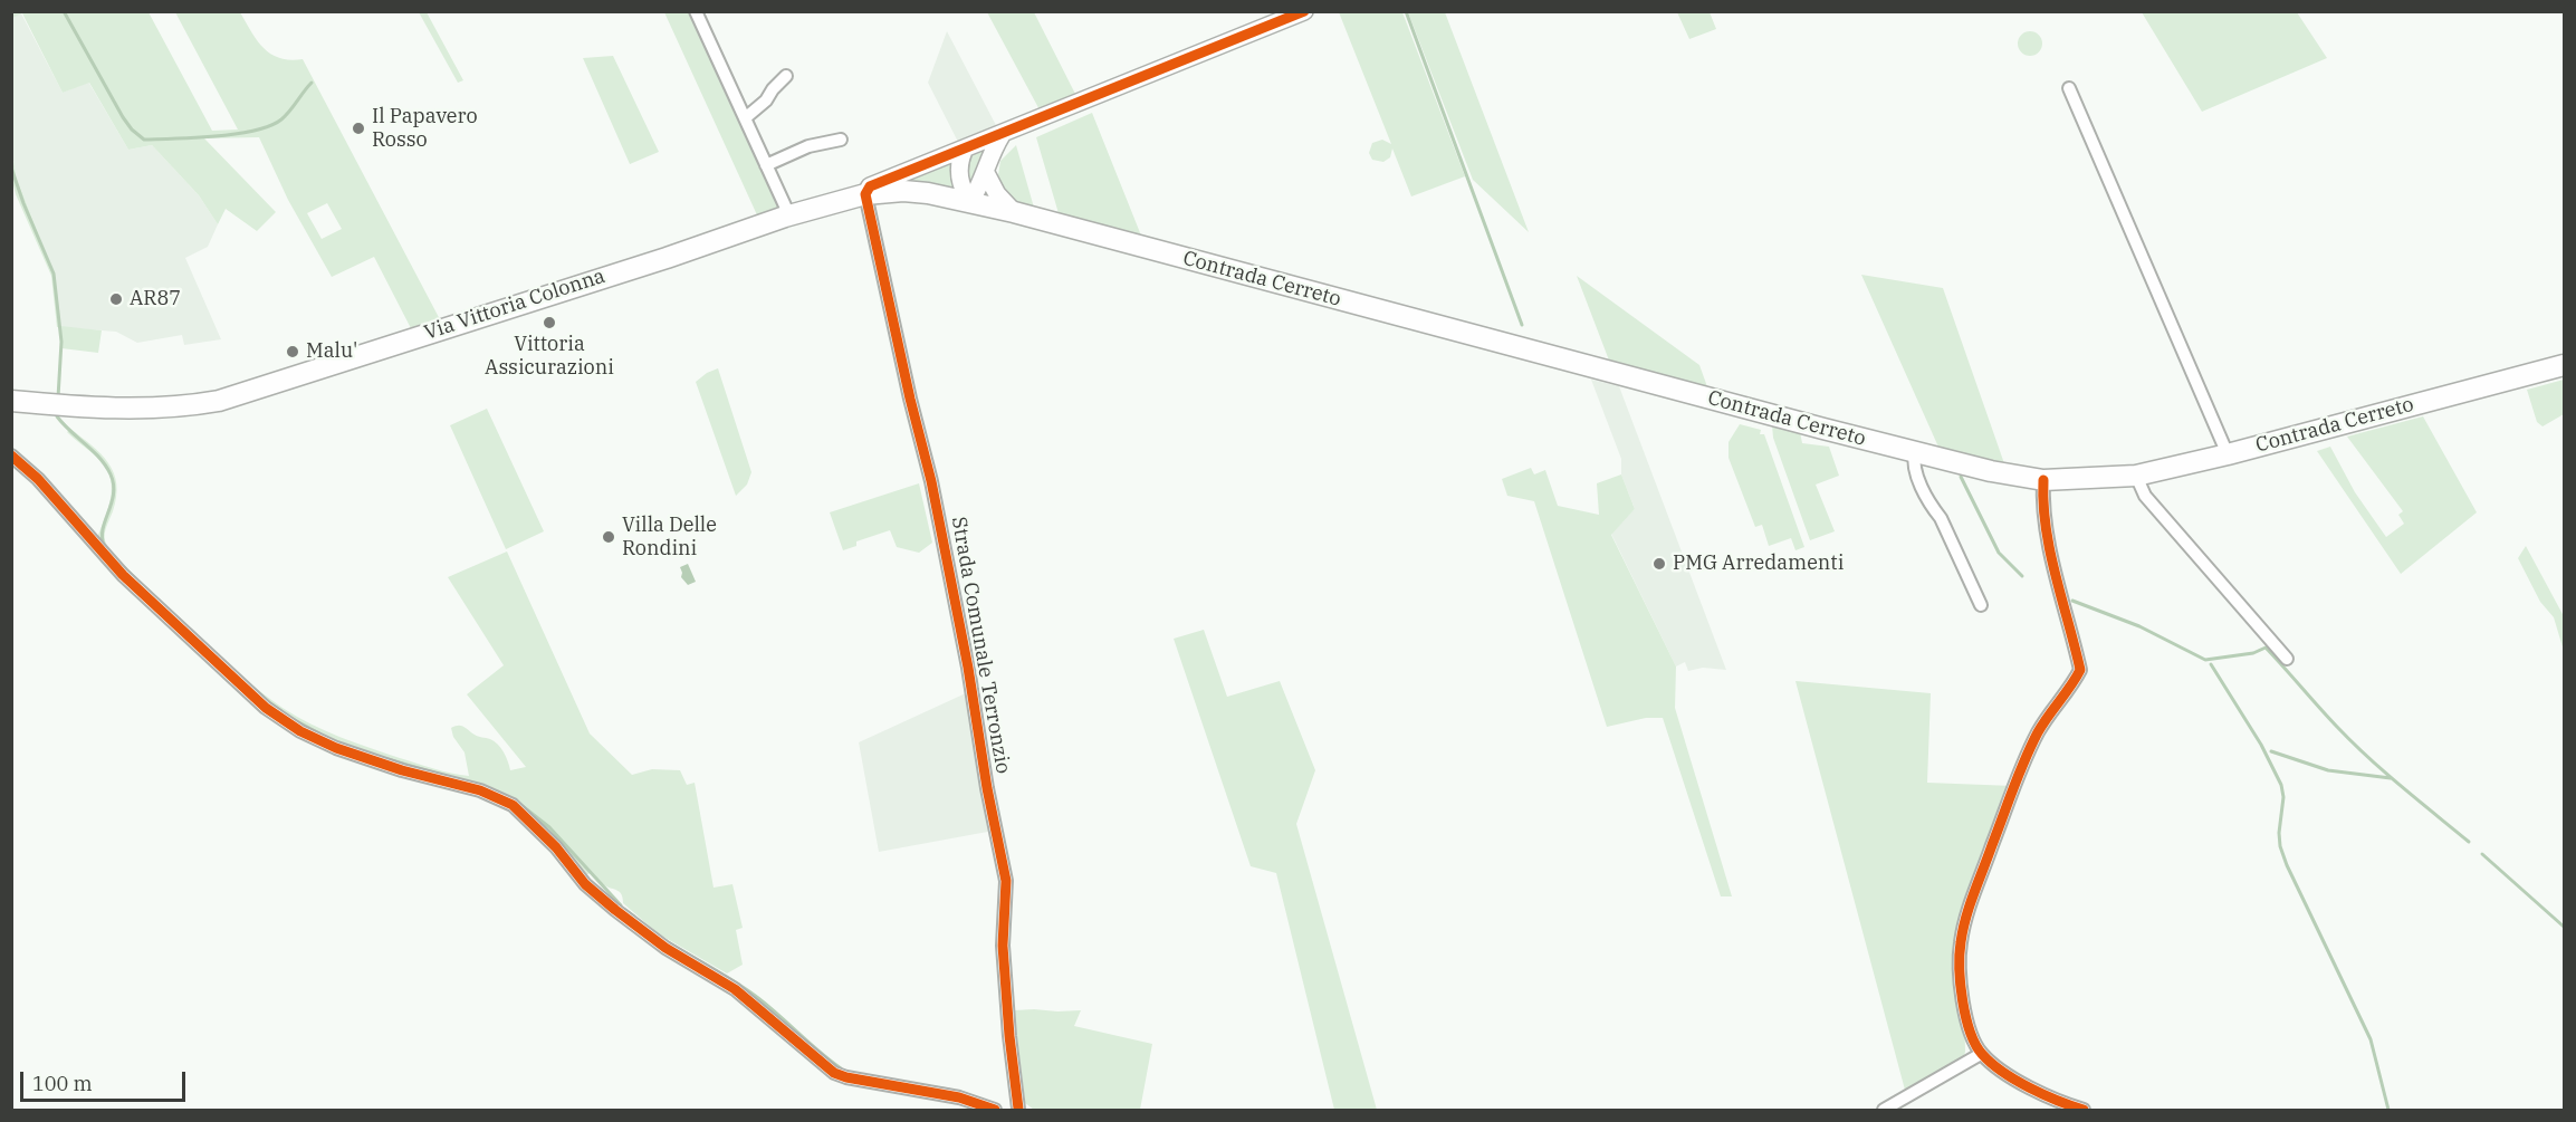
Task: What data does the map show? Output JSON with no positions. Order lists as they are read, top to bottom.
{
  "streets": {
    "main road": ["Contrada Cerreto", "Via Vittoria Colonna"],
    "street": ["Strada Comunale Terronzio"]
  },
  "crossings": [
    ["Contrada Cerreto", "Via Vittoria Colonna"],
    ["Via Vittoria Colonna", "Strada Comunale Terronzio"]
  ],
  "places": [
    "Il Papavero Rosso",
    "AR87",
    "Vittoria Assicurazioni",
    "Malu'",
    "Villa Delle Rondini",
    "PMG Arredamenti"
  ],
  "scale_bar": "100 m"
}
